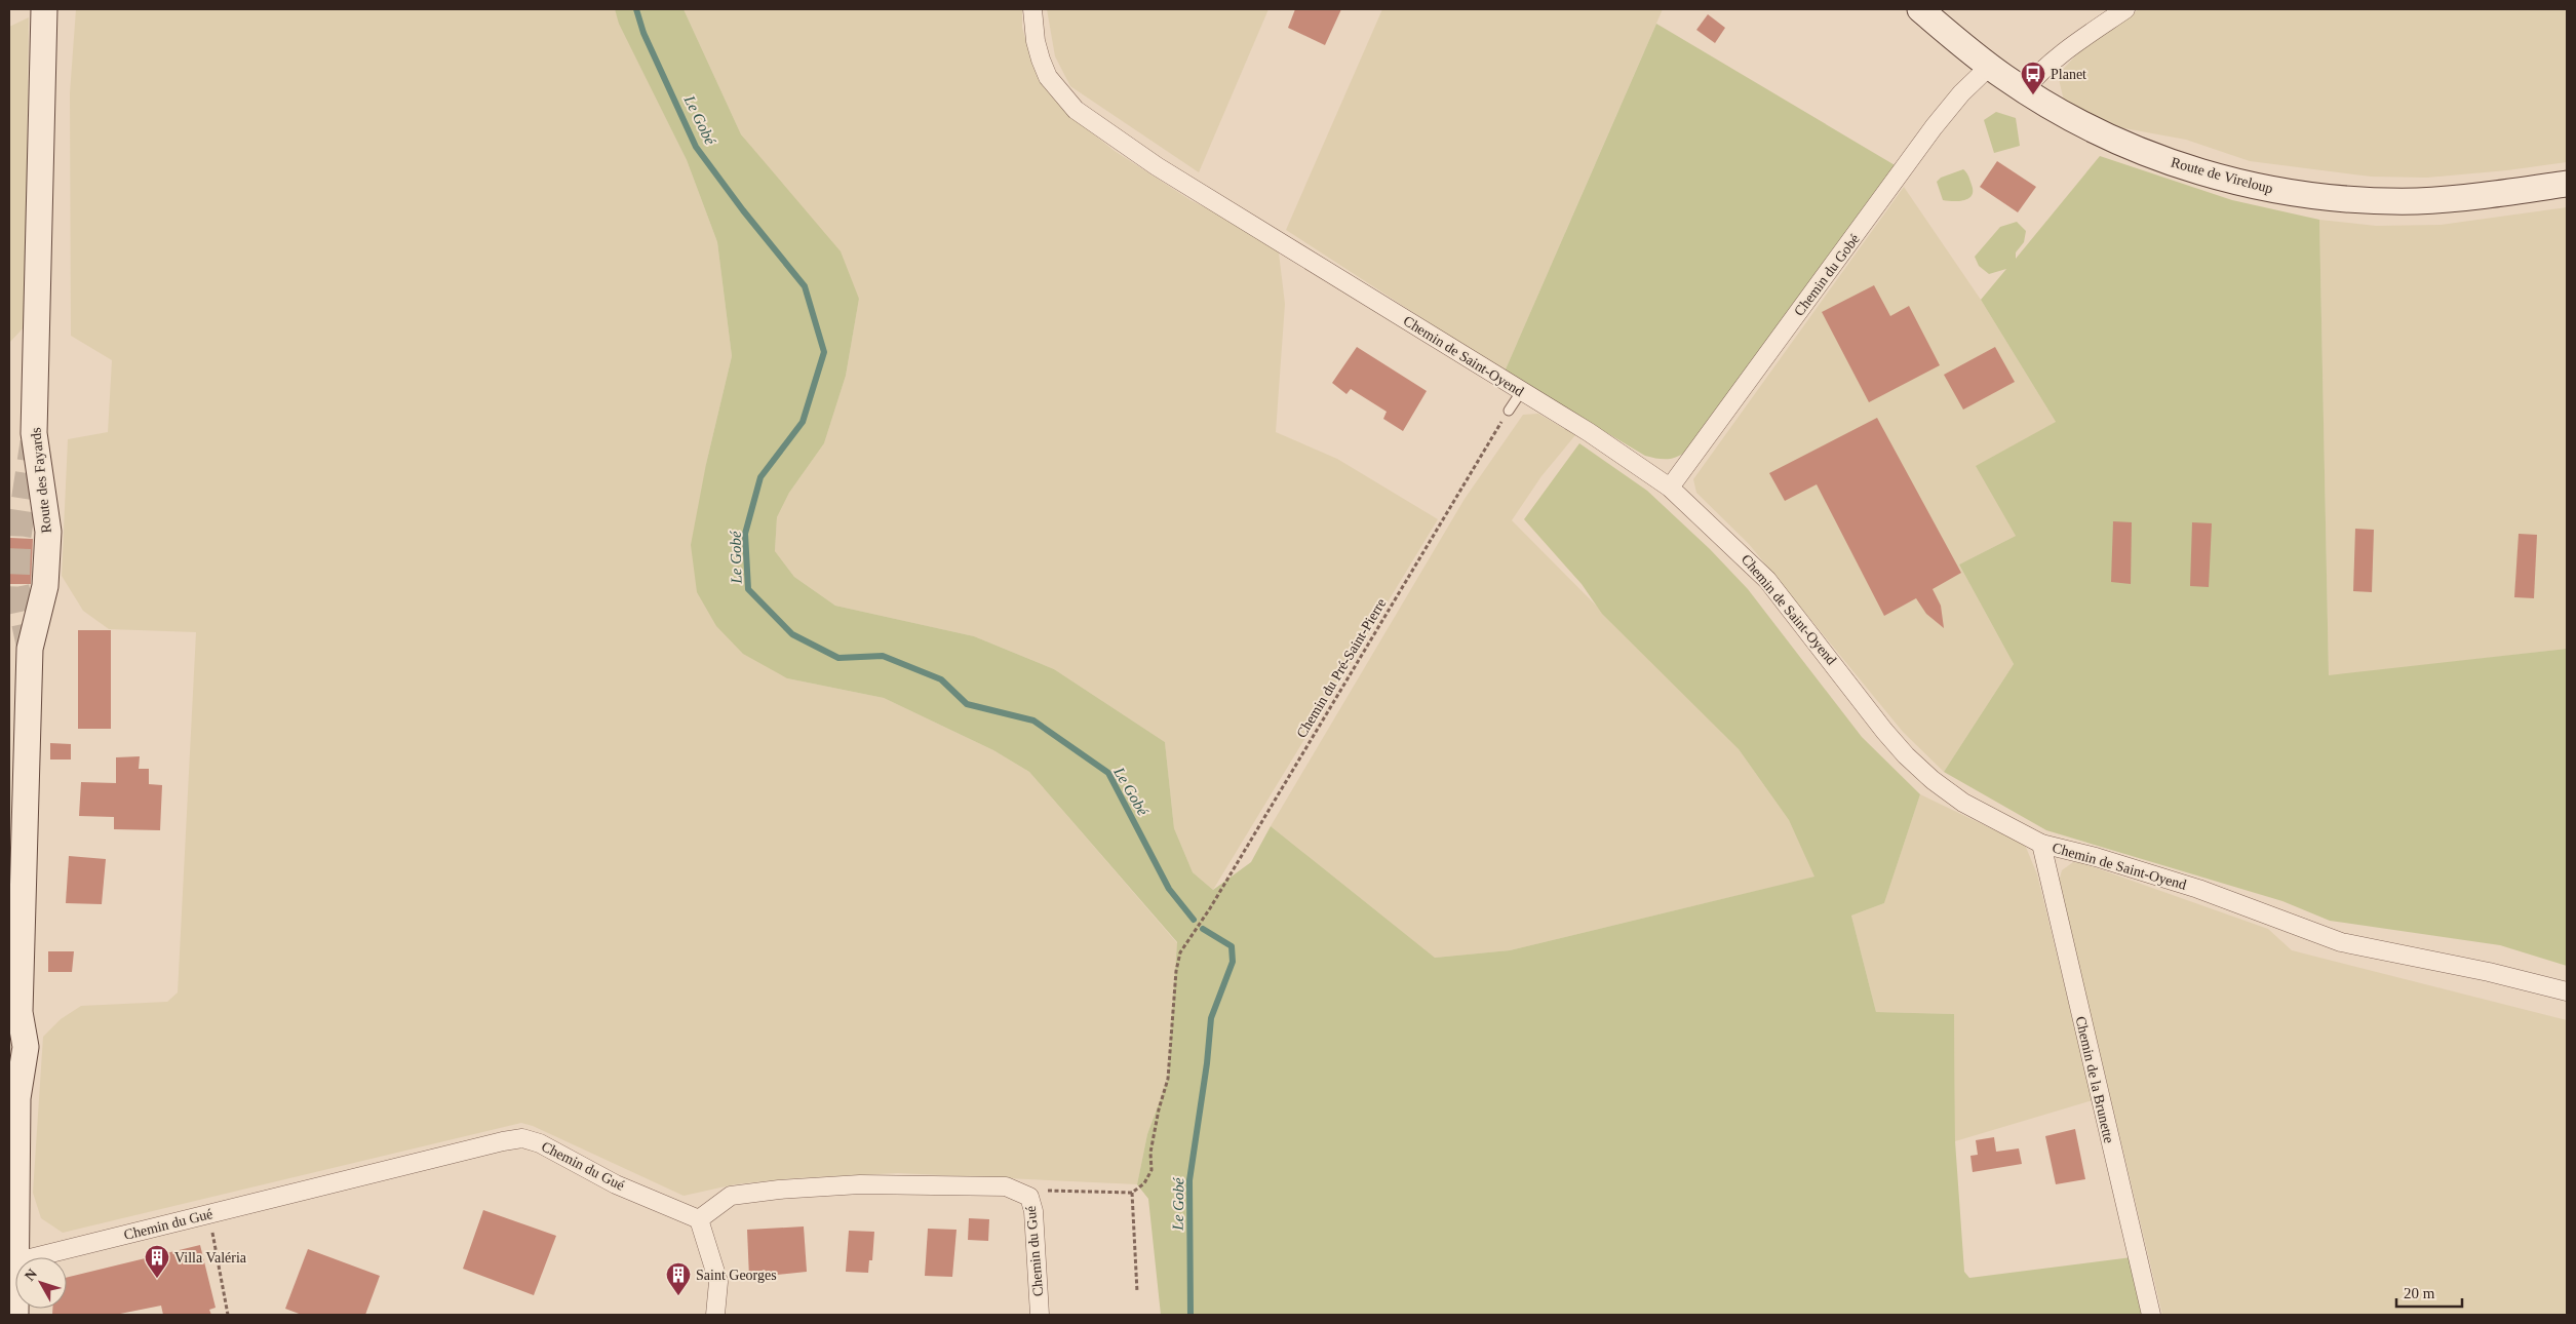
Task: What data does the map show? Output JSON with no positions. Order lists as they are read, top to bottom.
{
  "streets": {
    "main road": ["Route de Vireloup", "Route des Fayards"],
    "street": [
      "Chemin du Gobé",
      "Chemin de Saint-Oyend",
      "Chemin de la Brunette",
      "Chemin du Gué"
    ],
    "path": ["Chemin du Pré-Saint-Pierre"]
  },
  "crossings": [
    ["Route de Vireloup", "Chemin du Gobé"],
    ["Chemin du Gobé", "Chemin de Saint-Oyend"],
    ["Chemin de Saint-Oyend", "Chemin de la Brunette"]
  ],
  "water": ["Le Gobé"],
  "places": {
    "bus stop": ["Planet"],
    "building": ["Villa Valéria", "Saint Georges"]
  },
  "scale_bar": "20 m",
  "north": "top left"
}
